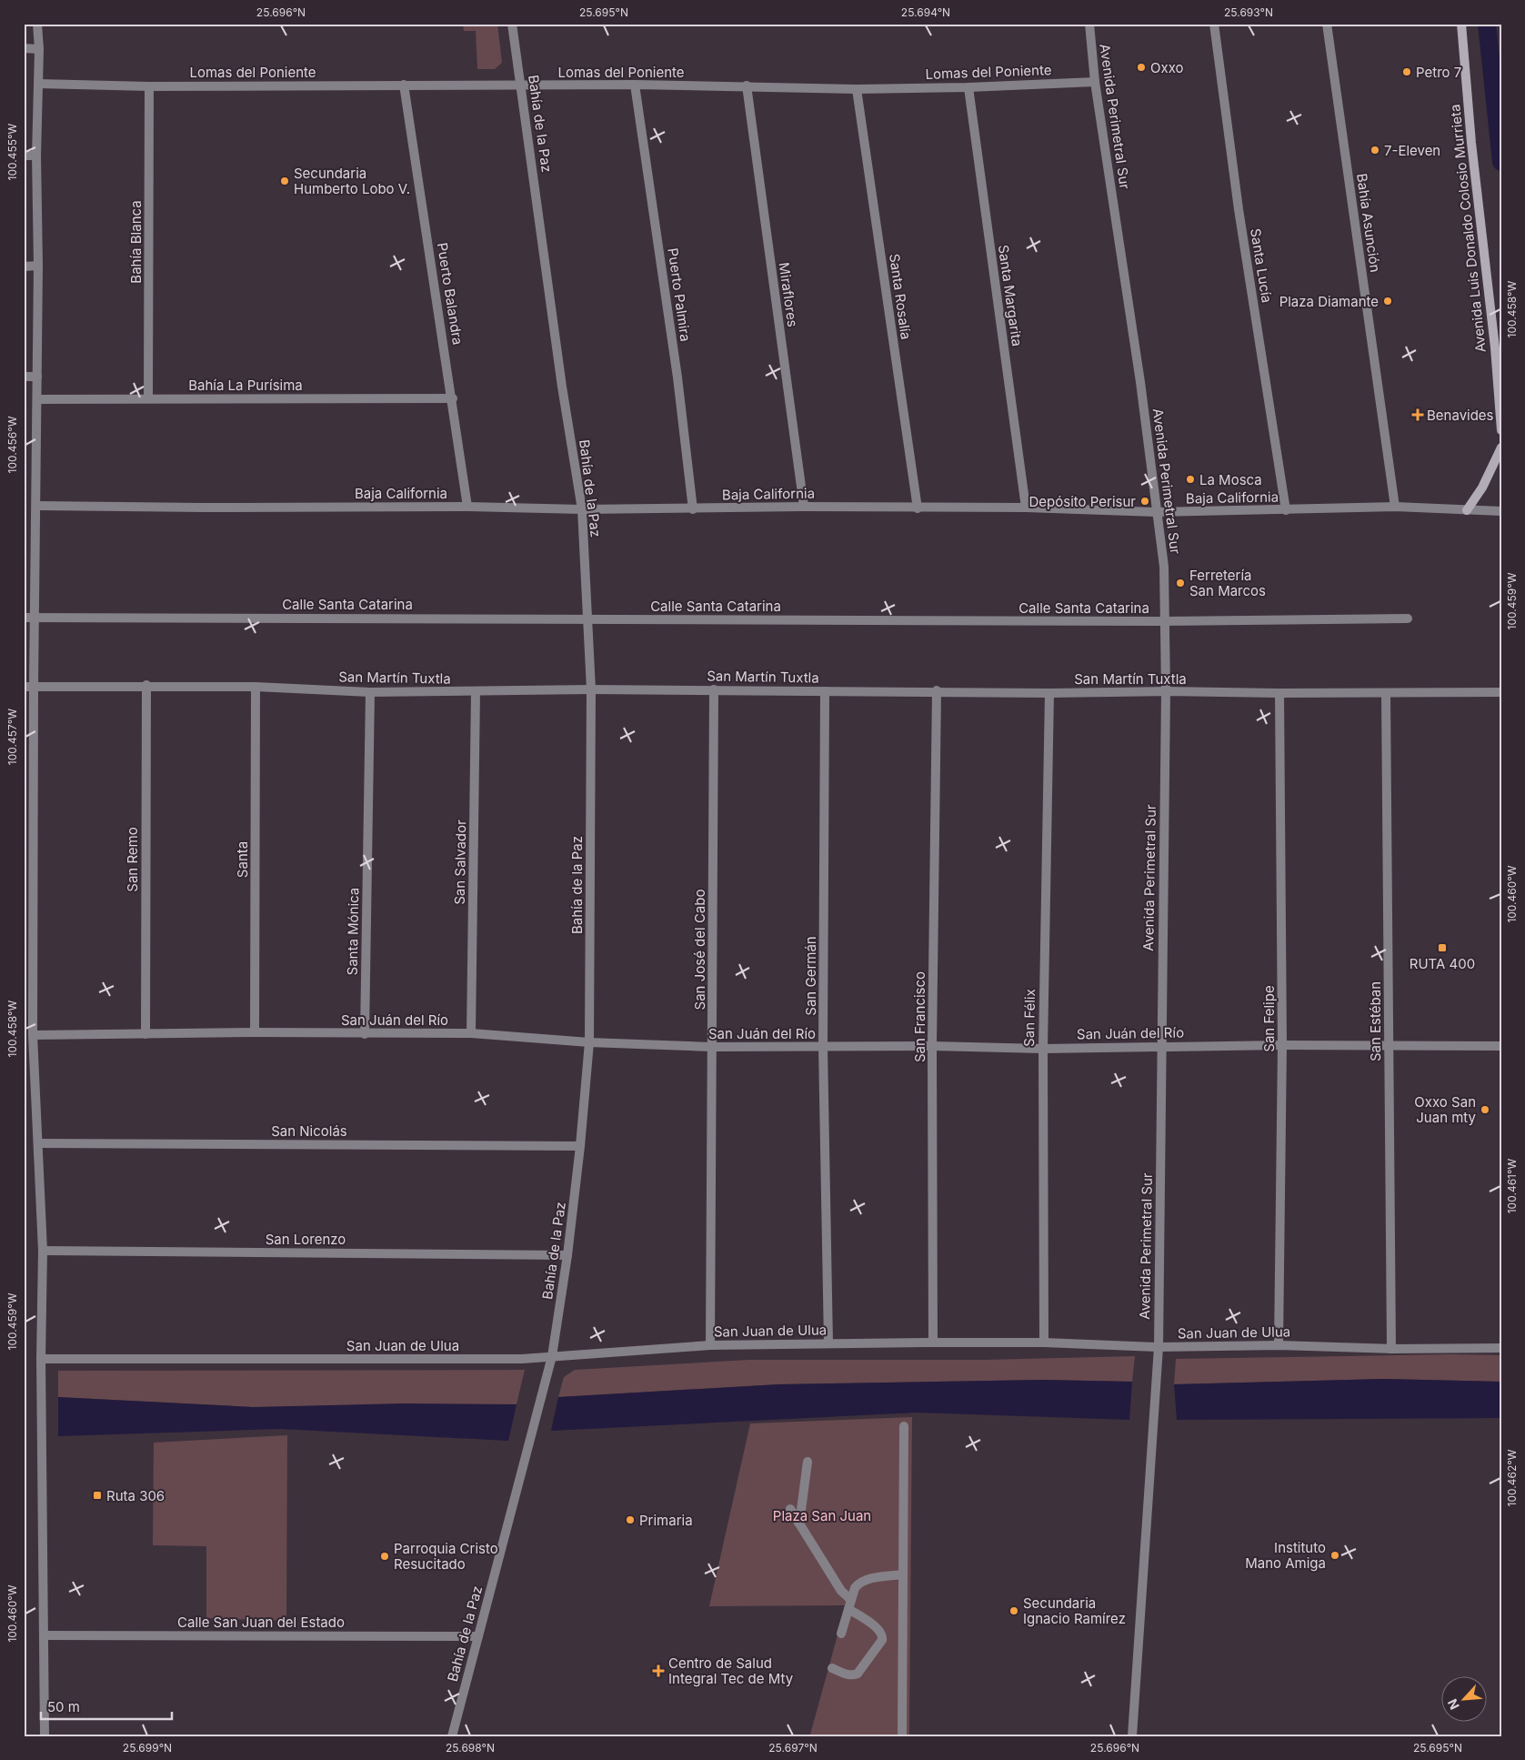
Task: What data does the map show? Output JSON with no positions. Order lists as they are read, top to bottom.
{
  "streets": {
    "main road": ["Avenida Luis Donaldo Colosio Murrieta"],
    "street": [
      "Lomas del Poniente",
      "Avenida Perimetral Sur",
      "Bahía de la Paz",
      "Bahía Asunción",
      "Bahía Blanca",
      "Santa Lucía",
      "Puerto Balandra",
      "Puerto Palmira",
      "Miraflores",
      "Santa Margarita",
      "Santa Rosalía",
      "Bahía La Purísima",
      "Baja California",
      "Calle Santa Catarina",
      "San Martín Tuxtla",
      "San Remo",
      "Santa",
      "San Salvador",
      "Santa Mónica",
      "San José del Cabo",
      "San Germán",
      "San Francisco",
      "San Félix",
      "San Felipe",
      "San Juán del Río",
      "San Estéban",
      "San Nicolás",
      "San Lorenzo",
      "San Juan de Ulua",
      "Calle San Juan del Estado"
    ]
  },
  "crossings": [
    ["Lomas del Poniente", "Avenida Perimetral Sur"],
    ["Lomas del Poniente", "Bahía de la Paz"],
    ["Lomas del Poniente", "Bahía Blanca"],
    ["Lomas del Poniente", "Puerto Balandra"],
    ["Lomas del Poniente", "Puerto Palmira"],
    ["Lomas del Poniente", "Miraflores"],
    ["Lomas del Poniente", "Santa Margarita"],
    ["Lomas del Poniente", "Santa Rosalía"],
    ["Avenida Perimetral Sur", "Baja California"],
    ["Avenida Perimetral Sur", "Calle Santa Catarina"],
    ["Avenida Perimetral Sur", "San Martín Tuxtla"],
    ["Avenida Perimetral Sur", "San Juán del Río"],
    ["Avenida Perimetral Sur", "San Juan de Ulua"],
    ["Bahía de la Paz", "Baja California"],
    ["Bahía de la Paz", "Calle Santa Catarina"],
    ["Bahía de la Paz", "San Martín Tuxtla"],
    ["Bahía de la Paz", "San Juán del Río"],
    ["Bahía de la Paz", "San Nicolás"],
    ["Bahía de la Paz", "San Lorenzo"],
    ["Bahía de la Paz", "San Juan de Ulua"],
    ["Bahía de la Paz", "Calle San Juan del Estado"],
    ["Bahía Asunción", "Baja California"],
    ["Bahía Blanca", "Bahía La Purísima"],
    ["Santa Lucía", "Baja California"],
    ["Puerto Balandra", "Bahía La Purísima"],
    ["Puerto Balandra", "Baja California"],
    ["Puerto Palmira", "Baja California"],
    ["Miraflores", "Baja California"],
    ["Santa Margarita", "Baja California"],
    ["Santa Rosalía", "Baja California"],
    ["San Martín Tuxtla", "San Remo"],
    ["San Martín Tuxtla", "Santa"],
    ["San Martín Tuxtla", "San Salvador"],
    ["San Martín Tuxtla", "Santa Mónica"],
    ["San Martín Tuxtla", "San José del Cabo"],
    ["San Martín Tuxtla", "San Germán"],
    ["San Martín Tuxtla", "San Francisco"],
    ["San Martín Tuxtla", "San Félix"],
    ["San Martín Tuxtla", "San Felipe"],
    ["San Martín Tuxtla", "San Estéban"],
    ["San Remo", "San Juán del Río"],
    ["Santa", "San Juán del Río"],
    ["San Salvador", "San Juán del Río"],
    ["Santa Mónica", "San Juán del Río"],
    ["San José del Cabo", "San Juán del Río"],
    ["San José del Cabo", "San Juan de Ulua"],
    ["San Germán", "San Juán del Río"],
    ["San Germán", "San Juan de Ulua"],
    ["San Francisco", "San Juán del Río"],
    ["San Francisco", "San Juan de Ulua"],
    ["San Félix", "San Juán del Río"],
    ["San Félix", "San Juan de Ulua"],
    ["San Felipe", "San Juán del Río"],
    ["San Felipe", "San Juan de Ulua"],
    ["San Juán del Río", "San Estéban"],
    ["San Estéban", "San Juan de Ulua"]
  ],
  "parks": ["Plaza San Juan"],
  "places": {
    "other": [
      "Oxxo",
      "Petro 7",
      "7-Eleven",
      "Secundaria Humberto Lobo V.",
      "Plaza Diamante",
      "La Mosca",
      "Depósito Perisur",
      "Ferretería San Marcos",
      "Oxxo San Juan mty",
      "Primaria",
      "Instituto Mano Amiga",
      "Parroquia Cristo Resucitado",
      "Secundaria Ignacio Ramírez"
    ],
    "health": ["Benavides", "Centro de Salud Integral Tec de Mty"],
    "transit": ["RUTA 400", "Ruta 306"]
  },
  "scale_bar": "50 m",
  "north": "bottom left",
  "coordinates": [
    "25.696°N",
    "25.695°N",
    "25.694°N",
    "25.693°N",
    "100.455°W",
    "100.458°W",
    "100.456°W",
    "100.459°W",
    "100.457°W",
    "100.460°W",
    "100.461°W",
    "100.462°W",
    "25.699°N",
    "25.698°N",
    "25.697°N"
  ]
}
